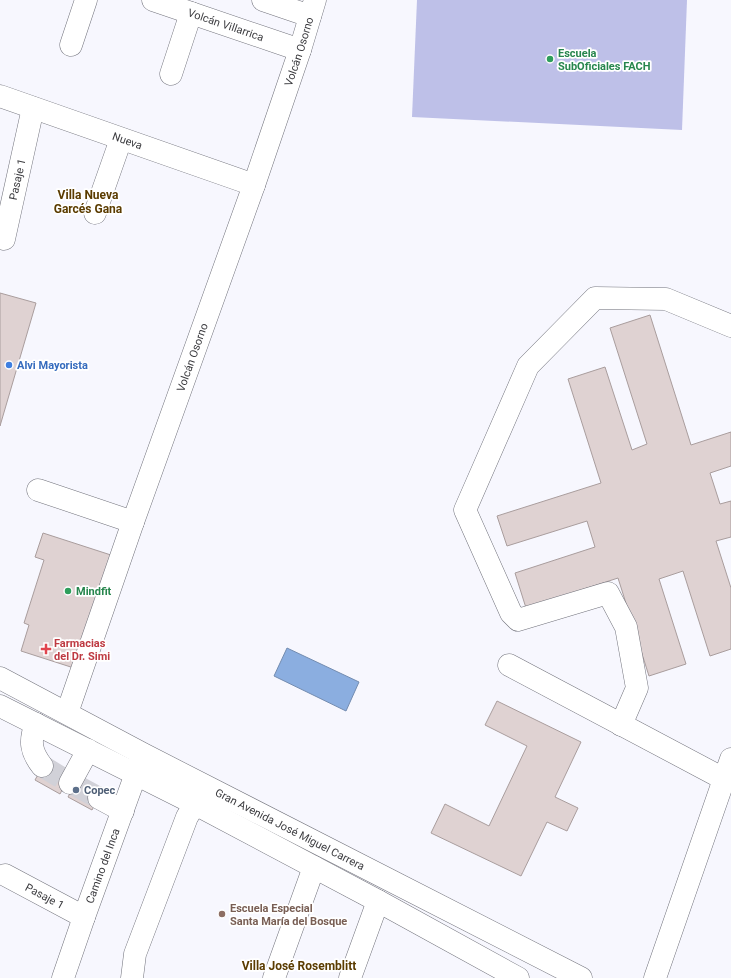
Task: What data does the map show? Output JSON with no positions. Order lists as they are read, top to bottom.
{
  "streets": {
    "street": [
      "Volcán Villarrica",
      "Volcán Osorno",
      "Nueva",
      "Pasaje 1",
      "Gran Avenida José Miguel Carrera",
      "Camino del Inca"
    ]
  },
  "crossings": [
    ["Volcán Villarrica", "Volcán Osorno"],
    ["Volcán Osorno", "Nueva"],
    ["Volcán Osorno", "Gran Avenida José Miguel Carrera"],
    ["Nueva", "Pasaje 1"],
    ["Pasaje 1", "Camino del Inca"],
    ["Gran Avenida José Miguel Carrera", "Camino del Inca"]
  ],
  "districts": ["Villa Nueva Garcés Gana", "Villa José Rosemblitt"],
  "places": {
    "other": [
      "Escuela SubOficiales FACH",
      "Alvi Mayorista",
      "Mindfit",
      "Copec",
      "Escuela Especial Santa María del Bosque"
    ],
    "health": ["Farmacias del Dr. Simi"]
  }
}
